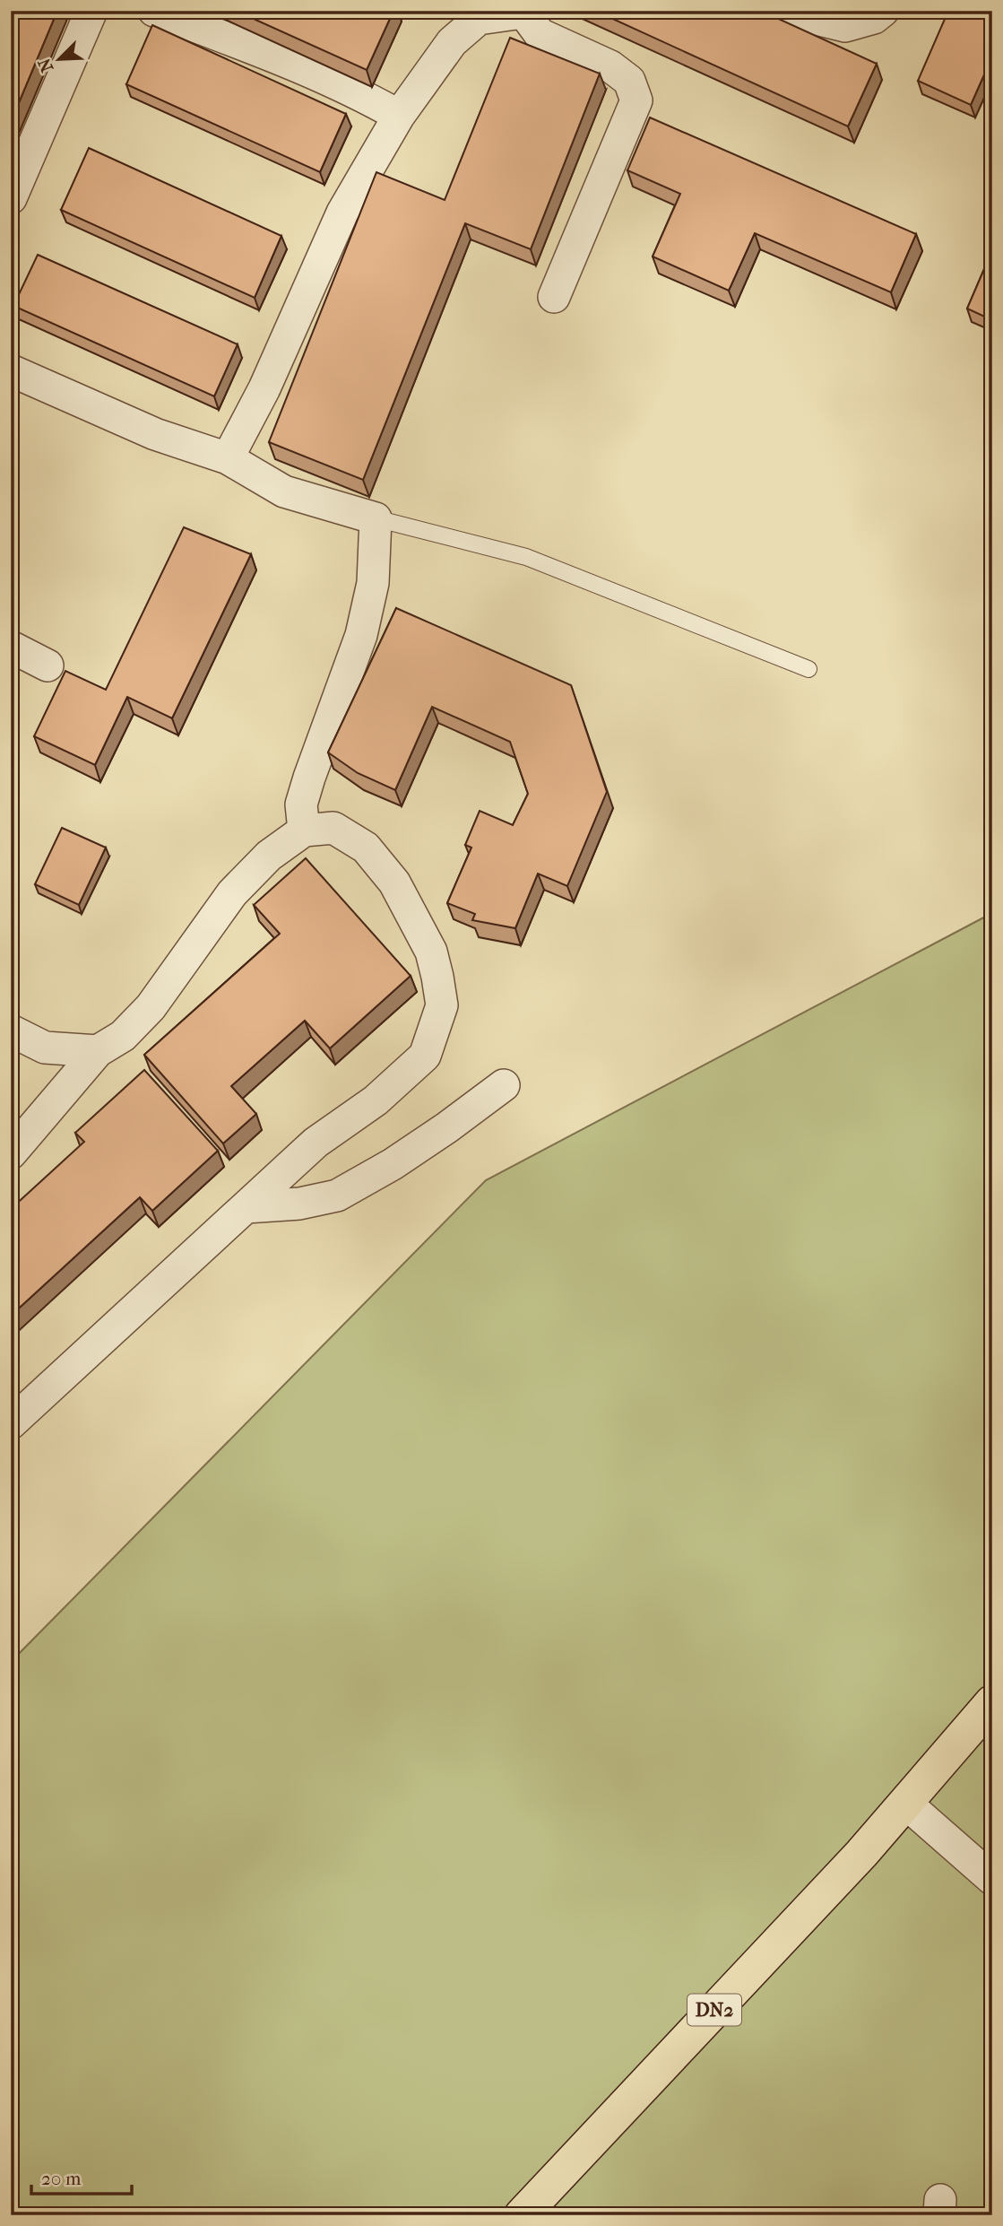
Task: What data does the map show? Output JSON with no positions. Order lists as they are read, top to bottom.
{
  "streets": {
    "main road": ["DN2"]
  },
  "scale_bar": "20 m",
  "north": "bottom left"
}
